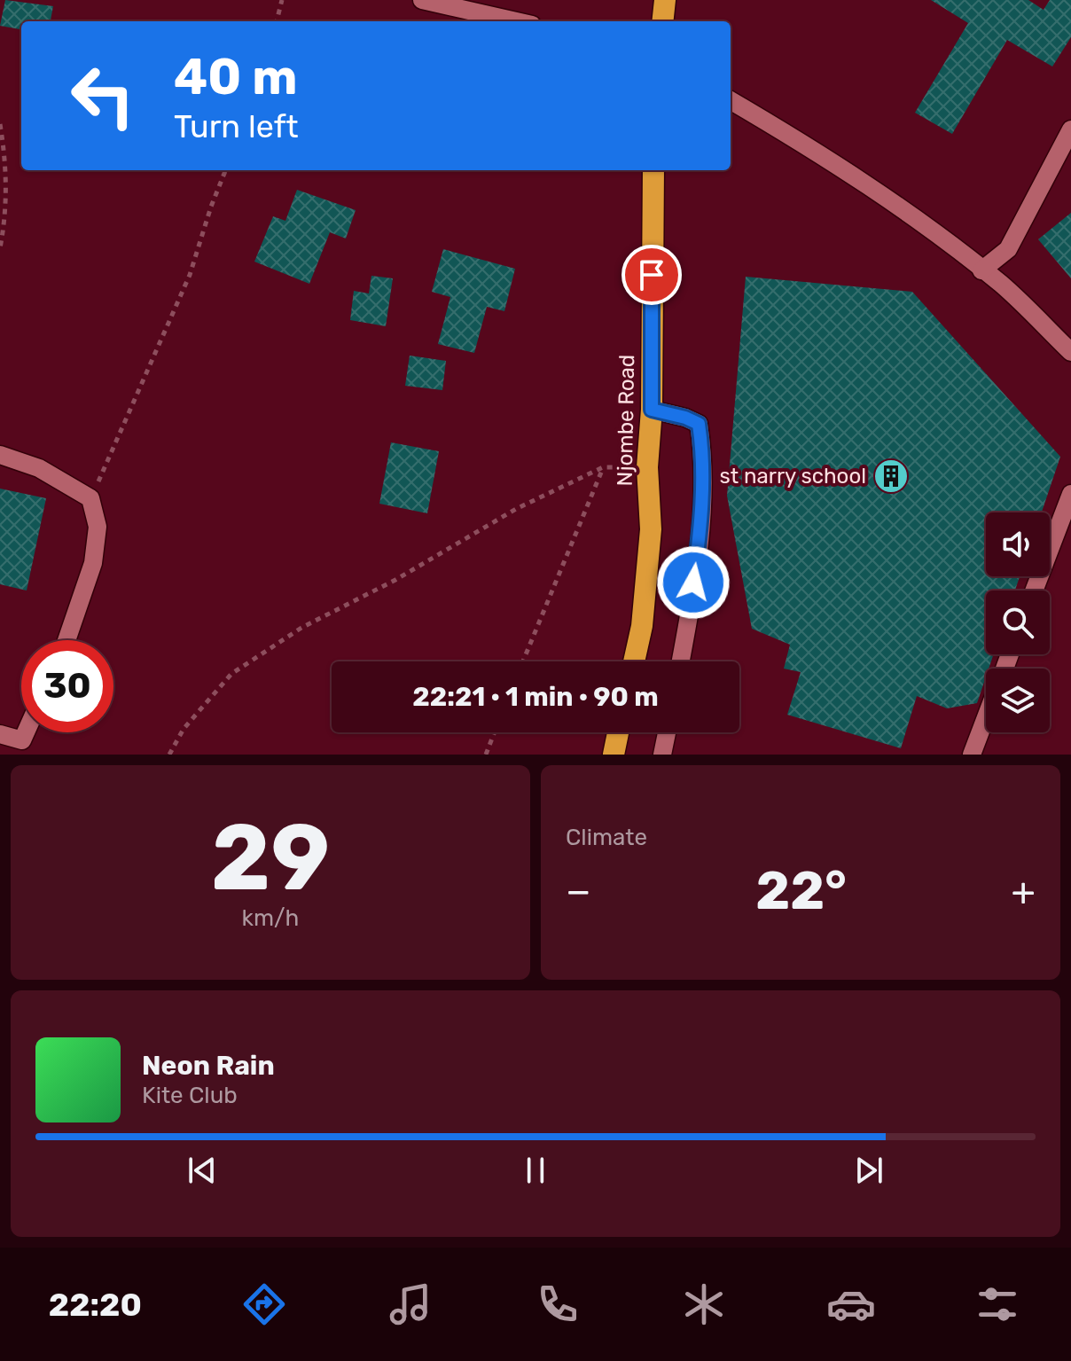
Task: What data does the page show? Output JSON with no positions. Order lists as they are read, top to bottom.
{
  "streets": {
    "highway": ["Njombe Road"]
  },
  "places": {
    "building": ["st narry school"]
  },
  "page": {
    "turn": ["40 m", "Turn left"],
    "limit": "30",
    "trip": "22:21 · 1 min · 90 m",
    "tile": [
      ["29", "km/h"],
      "Climate"
    ],
    "heat": ["−", "22°", "+"],
    "song": ["Neon Rain", "Kite Club"],
    "tabs": "22:20"
  }
}
